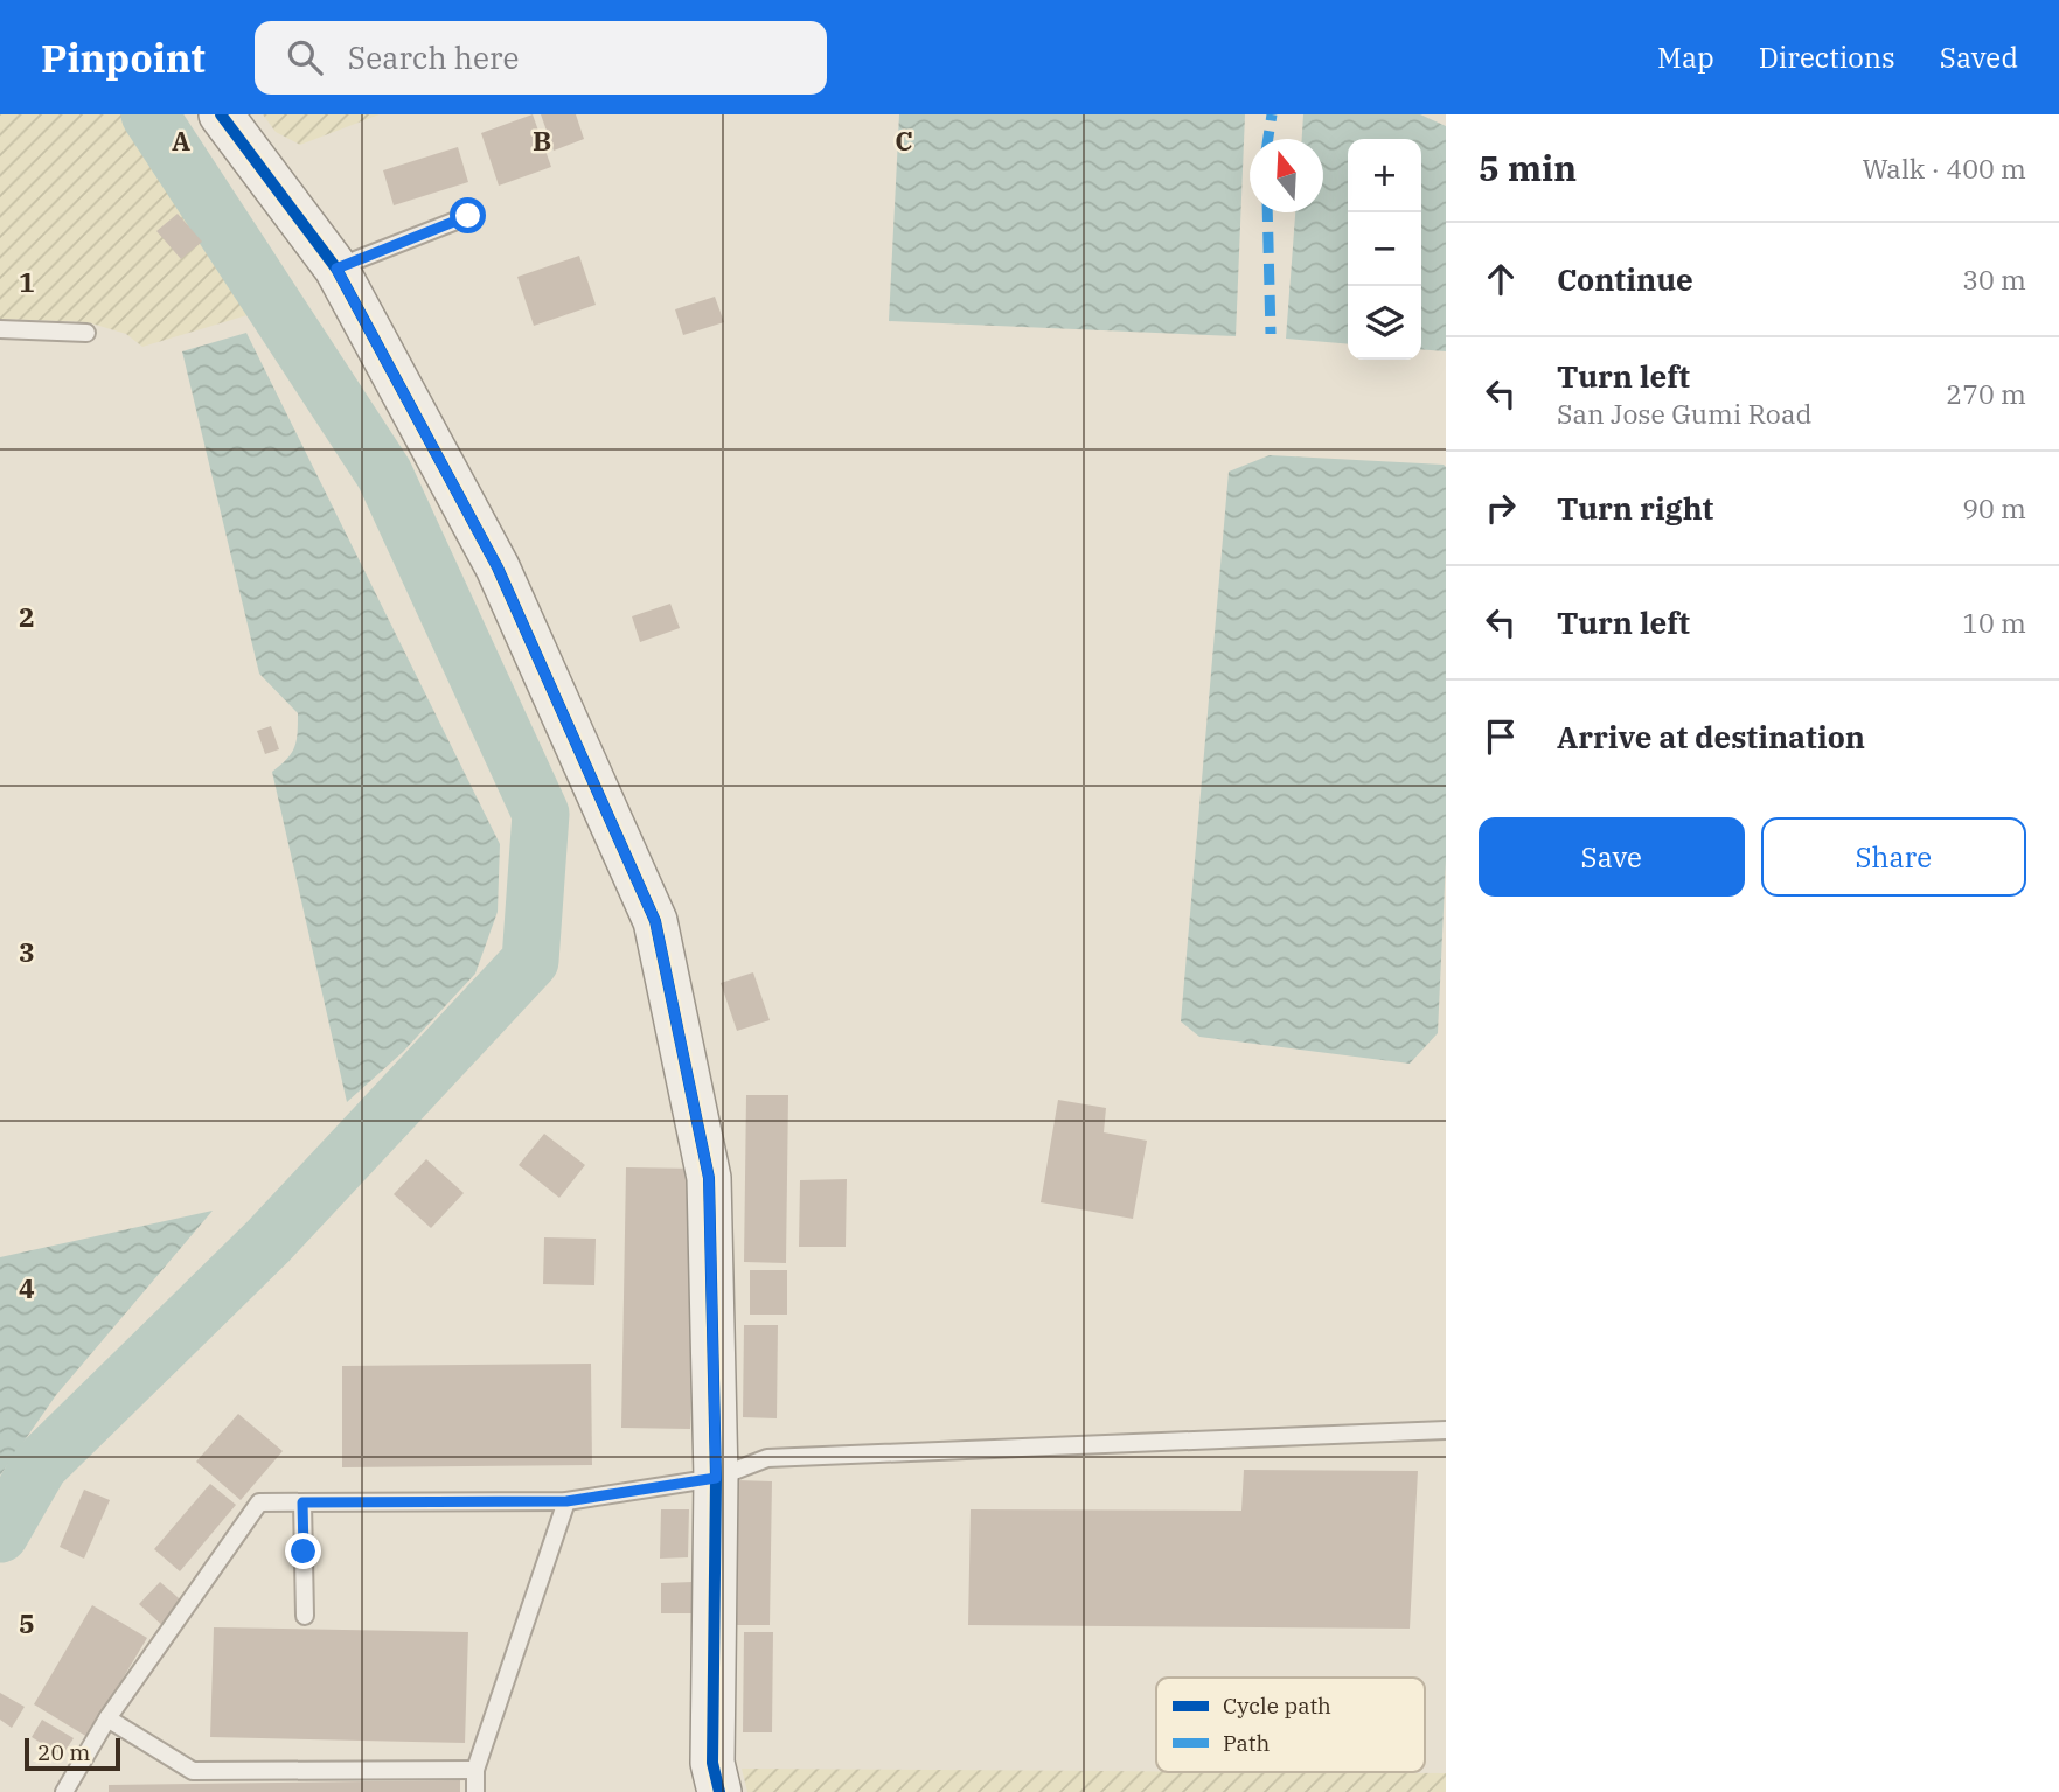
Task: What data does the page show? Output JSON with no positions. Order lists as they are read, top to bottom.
{
  "legend": ["Cycle path", "Path"],
  "scale_bar": "20 m",
  "north": "top",
  "page": {
    "header": "Pinpoint",
    "search": "Search here",
    "nav": ["Map", "Directions", "Saved"],
    "heading": ["5 min", "Walk · 400 m"],
    "map_buttons": ["+", "−"],
    "list": [
      ["Continue", "30 m"],
      ["Turn left", "San Jose Gumi Road", "270 m"],
      ["Turn right", "90 m"],
      ["Turn left", "10 m"],
      "Arrive at destination"
    ],
    "buttons": ["Save", "Share"],
    "scale": "20 m"
  },
  "grid": {
    "columns": ["A", "B", "C"],
    "rows": [
      "1",
      "2",
      "3",
      "4",
      "5"
    ]
  }
}
